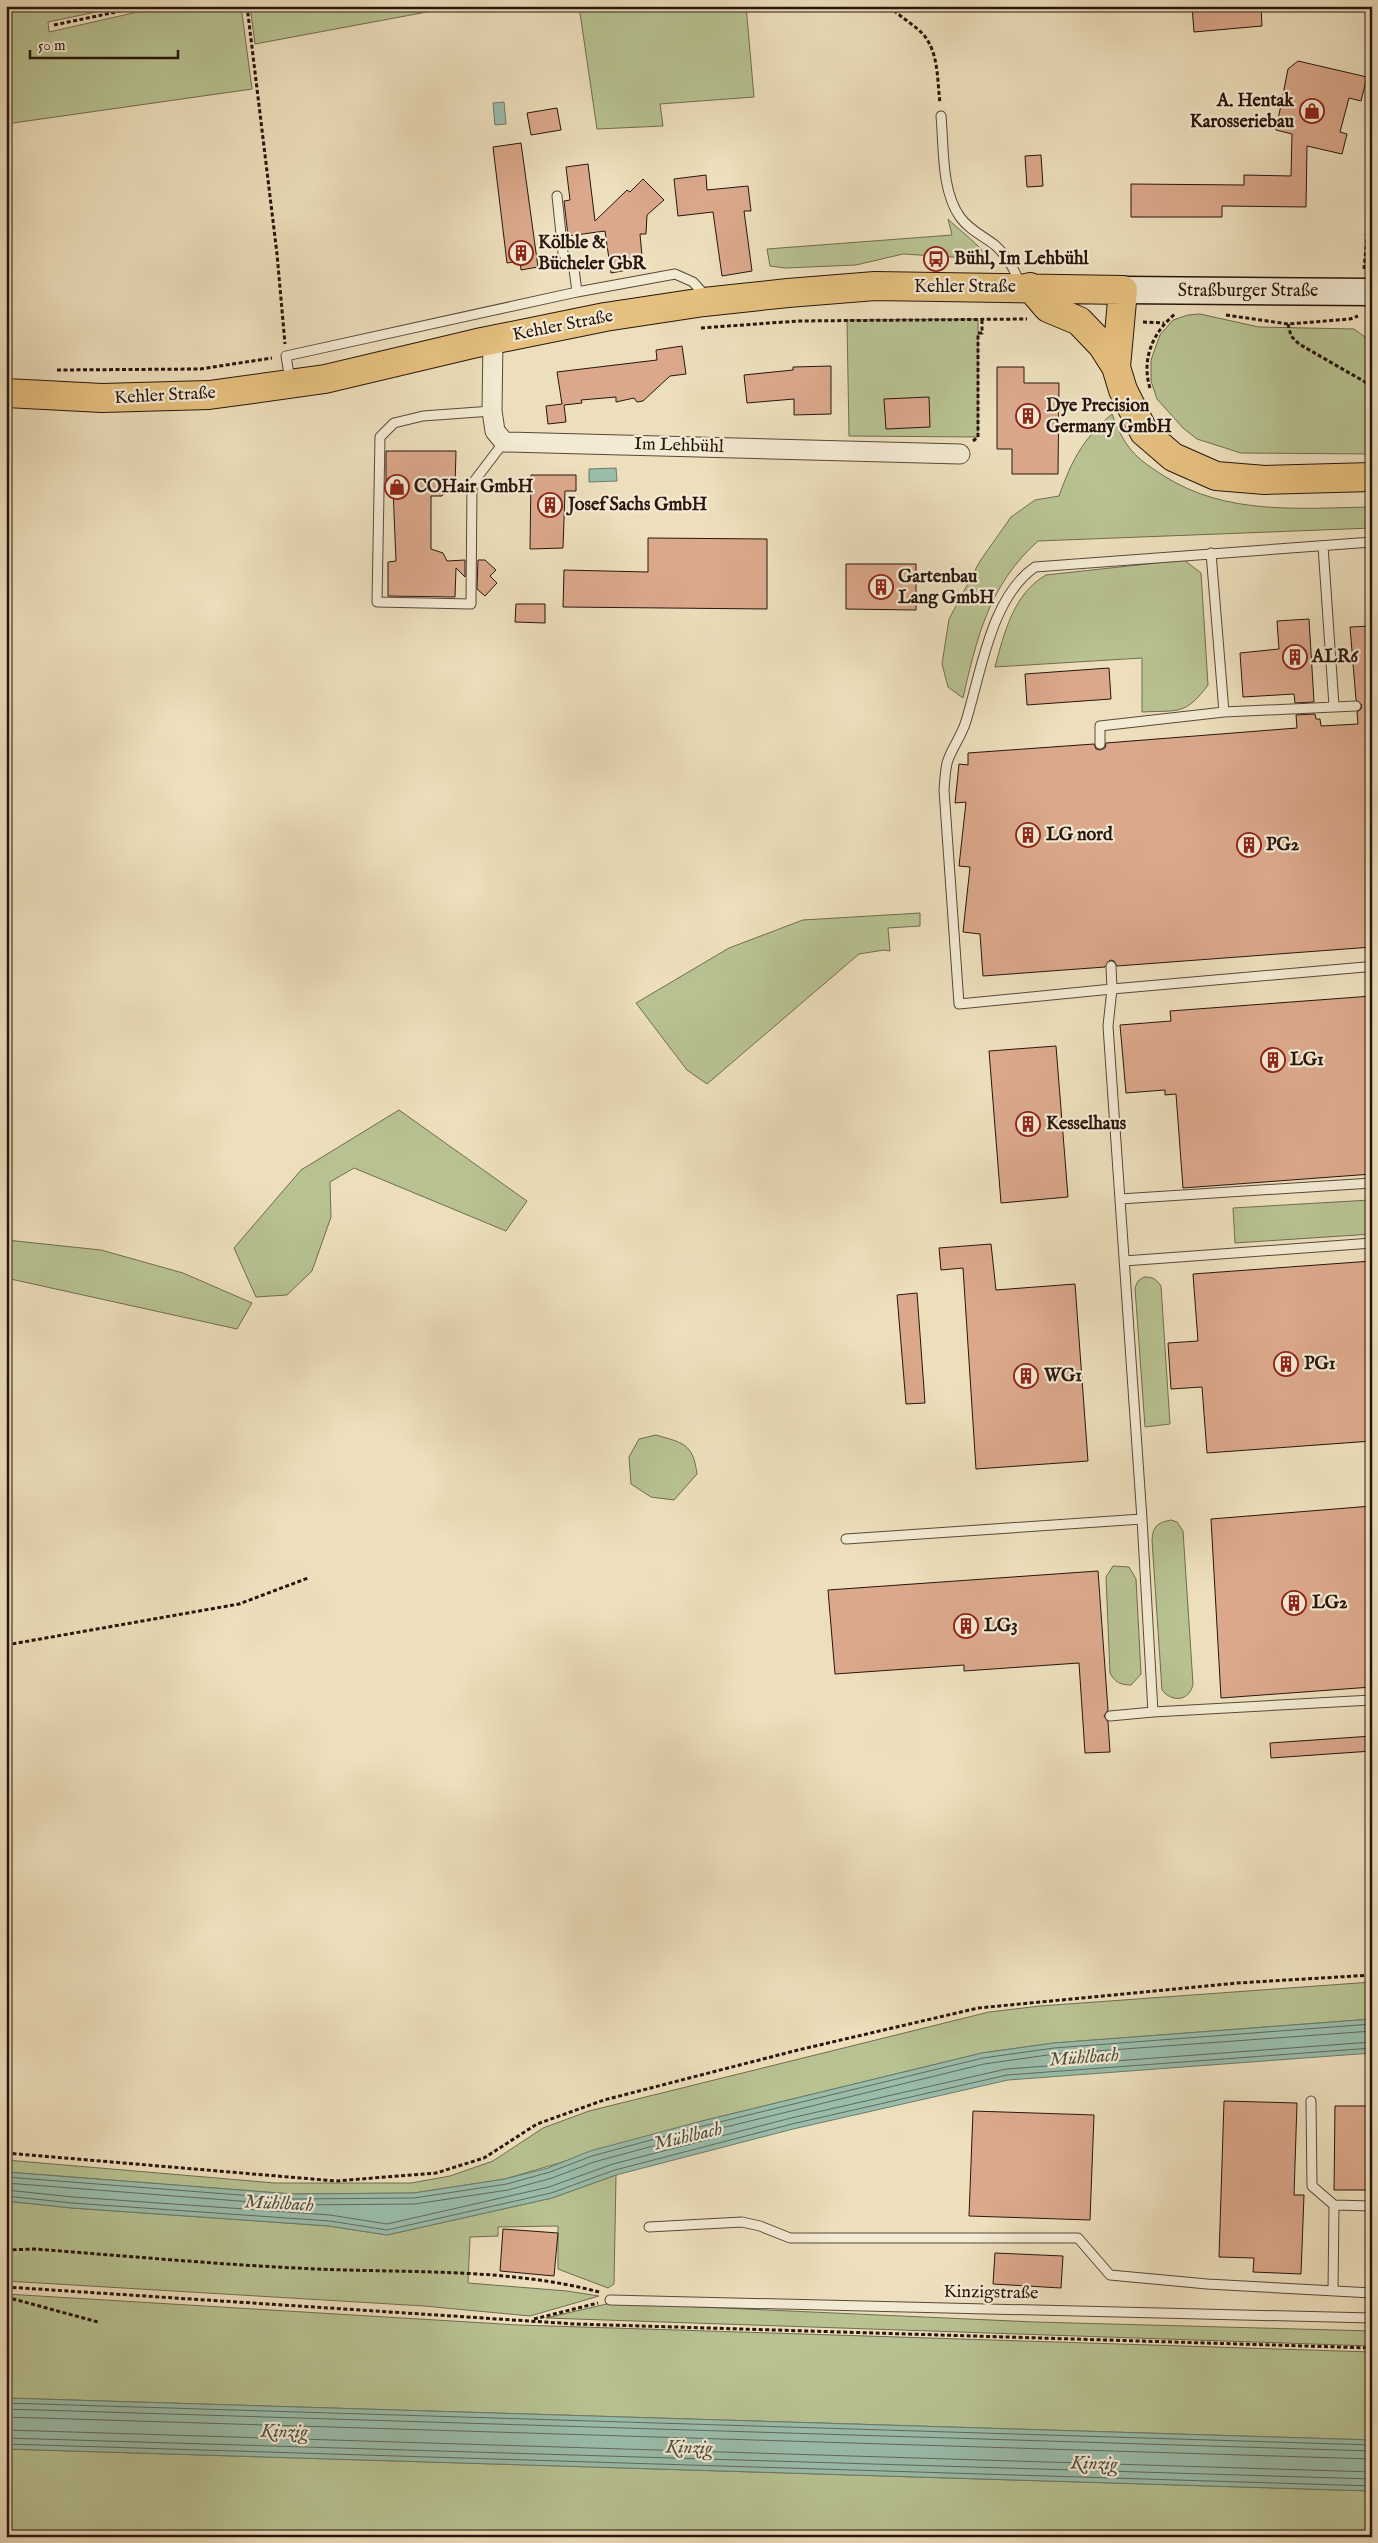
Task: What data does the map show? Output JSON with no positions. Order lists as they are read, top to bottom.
{
  "streets": {
    "main road": ["Kehler Straße", "Straßburger Straße"],
    "street": ["Im Lehbühl"],
    "lane": ["Kinzigstraße"]
  },
  "crossings": [
    ["Kehler Straße", "Straßburger Straße"]
  ],
  "water": ["Mühlbach", "Kinzig"],
  "places": {
    "shop": ["A. Hentak Karosseriebau", "COHair GmbH"],
    "building": [
      "Kölble & Bücheler GbR",
      "Dye Precision Germany GmbH",
      "Josef Sachs GmbH",
      "Gartenbau Lang GmbH",
      "ALR6",
      "LG nord",
      "PG2",
      "LG1",
      "Kesselhaus",
      "PG1",
      "WG1",
      "LG2",
      "LG3"
    ],
    "bus stop": ["Bühl, Im Lehbühl"]
  },
  "scale_bar": "50 m"
}
